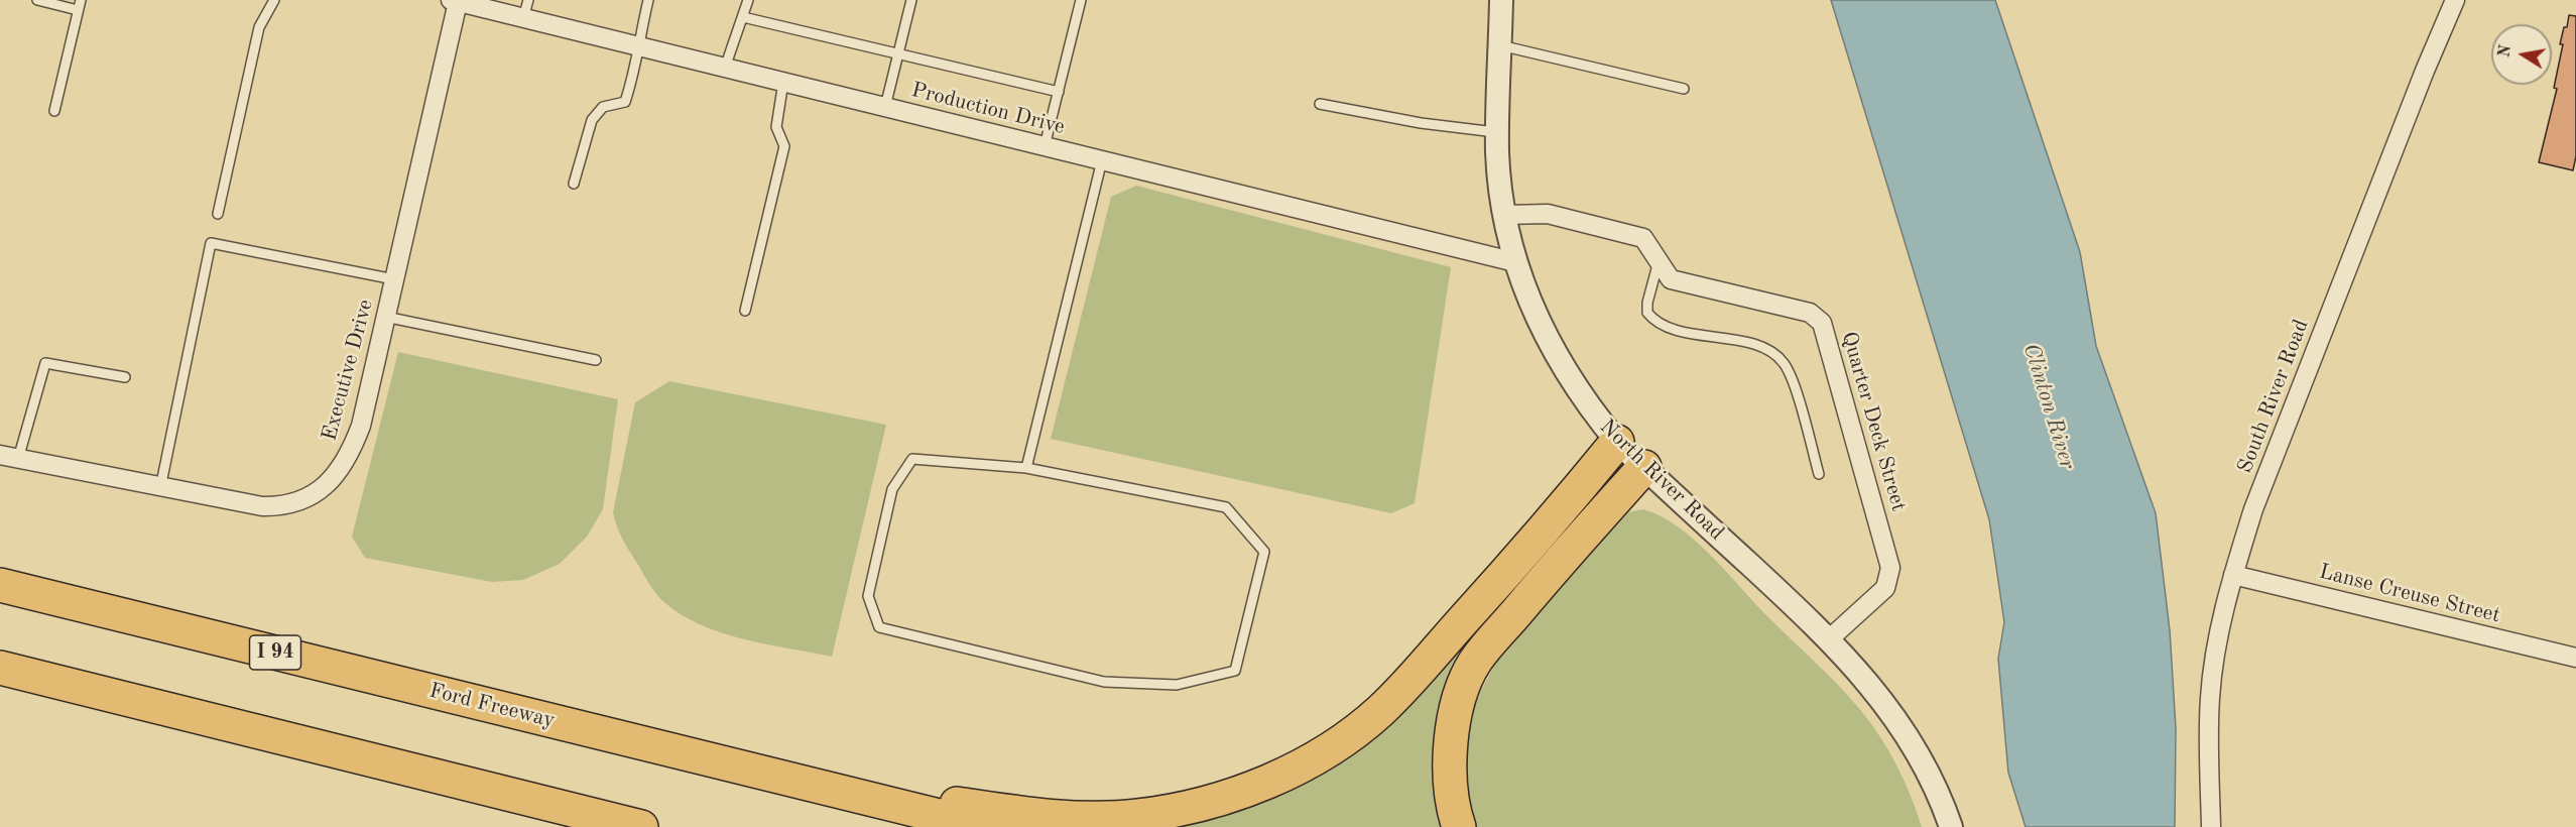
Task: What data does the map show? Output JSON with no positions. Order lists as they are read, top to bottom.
{
  "streets": {
    "highway": ["I 94", "Ford Freeway"],
    "street": [
      "Production Drive",
      "Executive Drive",
      "South River Road",
      "Quarter Deck Street",
      "North River Road",
      "Lanse Creuse Street"
    ]
  },
  "crossings": [
    ["Production Drive", "Executive Drive"],
    ["Production Drive", "North River Road"],
    ["South River Road", "Lanse Creuse Street"],
    ["Quarter Deck Street", "North River Road"]
  ],
  "water": ["Clinton River"],
  "north": "left"
}
